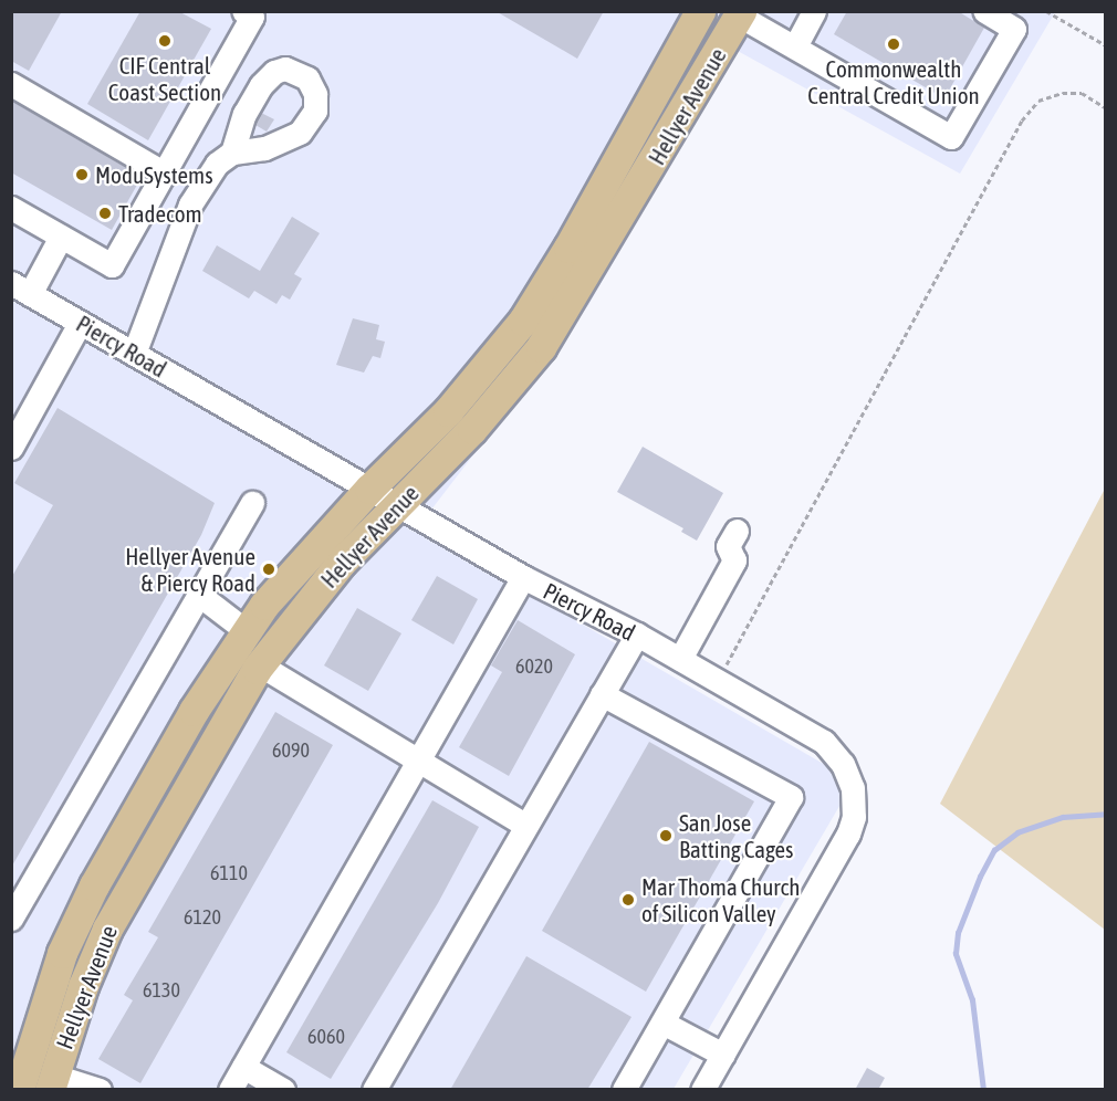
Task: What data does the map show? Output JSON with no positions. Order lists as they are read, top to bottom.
{
  "streets": {
    "main road": ["Hellyer Avenue"],
    "street": ["Piercy Road"]
  },
  "crossings": [
    ["Hellyer Avenue", "Piercy Road"]
  ],
  "places": [
    "CIF Central Coast Section",
    "Commonwealth Central Credit Union",
    "ModuSystems",
    "Tradecom",
    "Hellyer Avenue & Piercy Road",
    "San Jose Batting Cages",
    "Mar Thoma Church of Silicon Valley"
  ],
  "house_numbers": [
    "6020",
    "6090",
    "6110",
    "6120",
    "6130",
    "6060"
  ]
}
